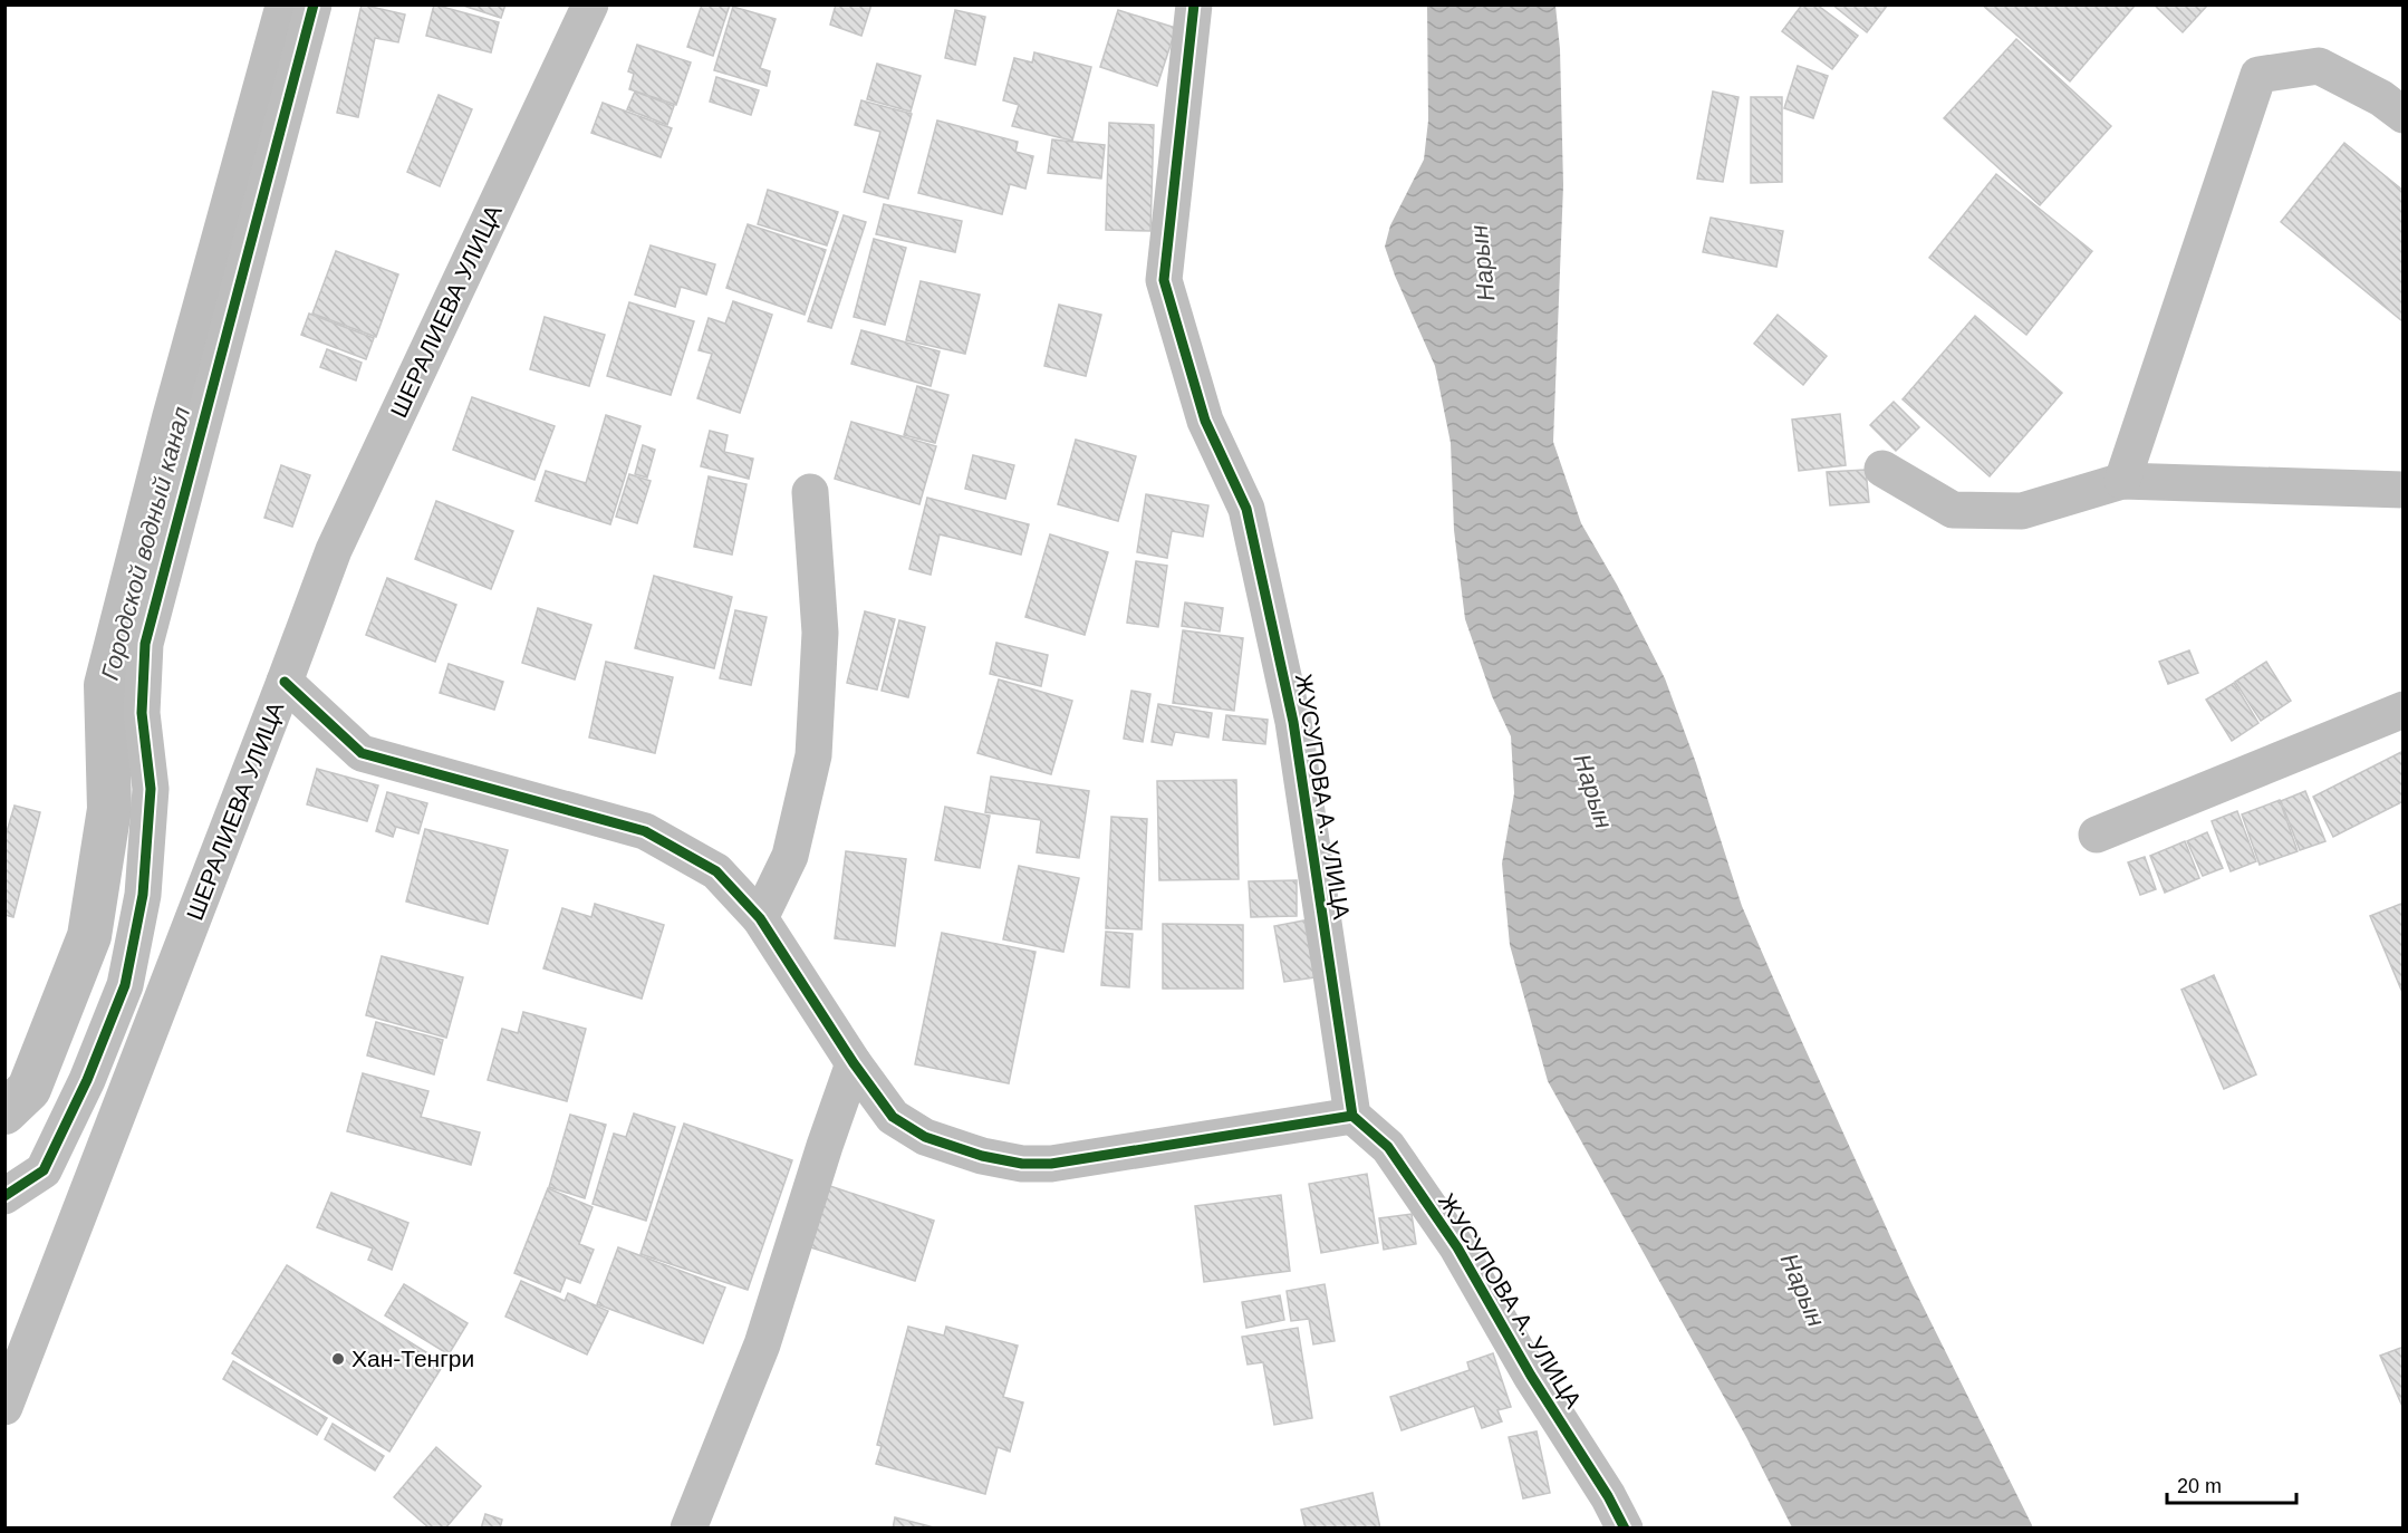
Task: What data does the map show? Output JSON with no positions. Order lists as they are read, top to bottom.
{
  "streets": {
    "street": ["ШЕРАЛИЕВА УЛИЦА", "ЖУСУПОВА А. УЛИЦА"]
  },
  "water": ["Нарын", "Городской водный канал"],
  "places": ["Хан-Тенгри"],
  "scale_bar": "20 m"
}
